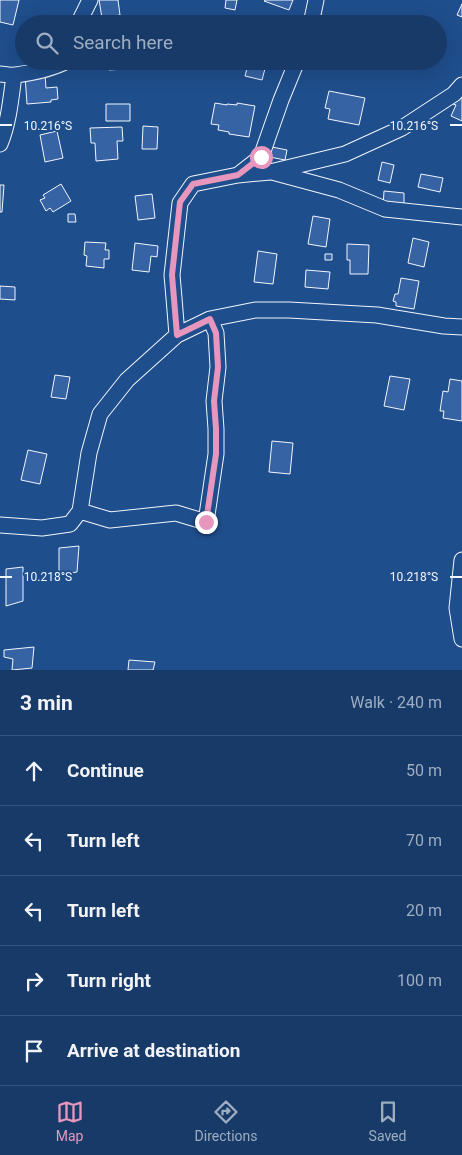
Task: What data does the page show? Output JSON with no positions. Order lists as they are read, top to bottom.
{
  "page": {
    "search": "Search here",
    "heading": ["3 min", "Walk · 240 m"],
    "list": [
      ["Continue", "50 m"],
      ["Turn left", "70 m"],
      ["Turn left", "20 m"],
      ["Turn right", "100 m"],
      "Arrive at destination"
    ],
    "nav": ["Map", "Directions", "Saved"]
  },
  "coordinates": ["10.216°S", "10.218°S"]
}
